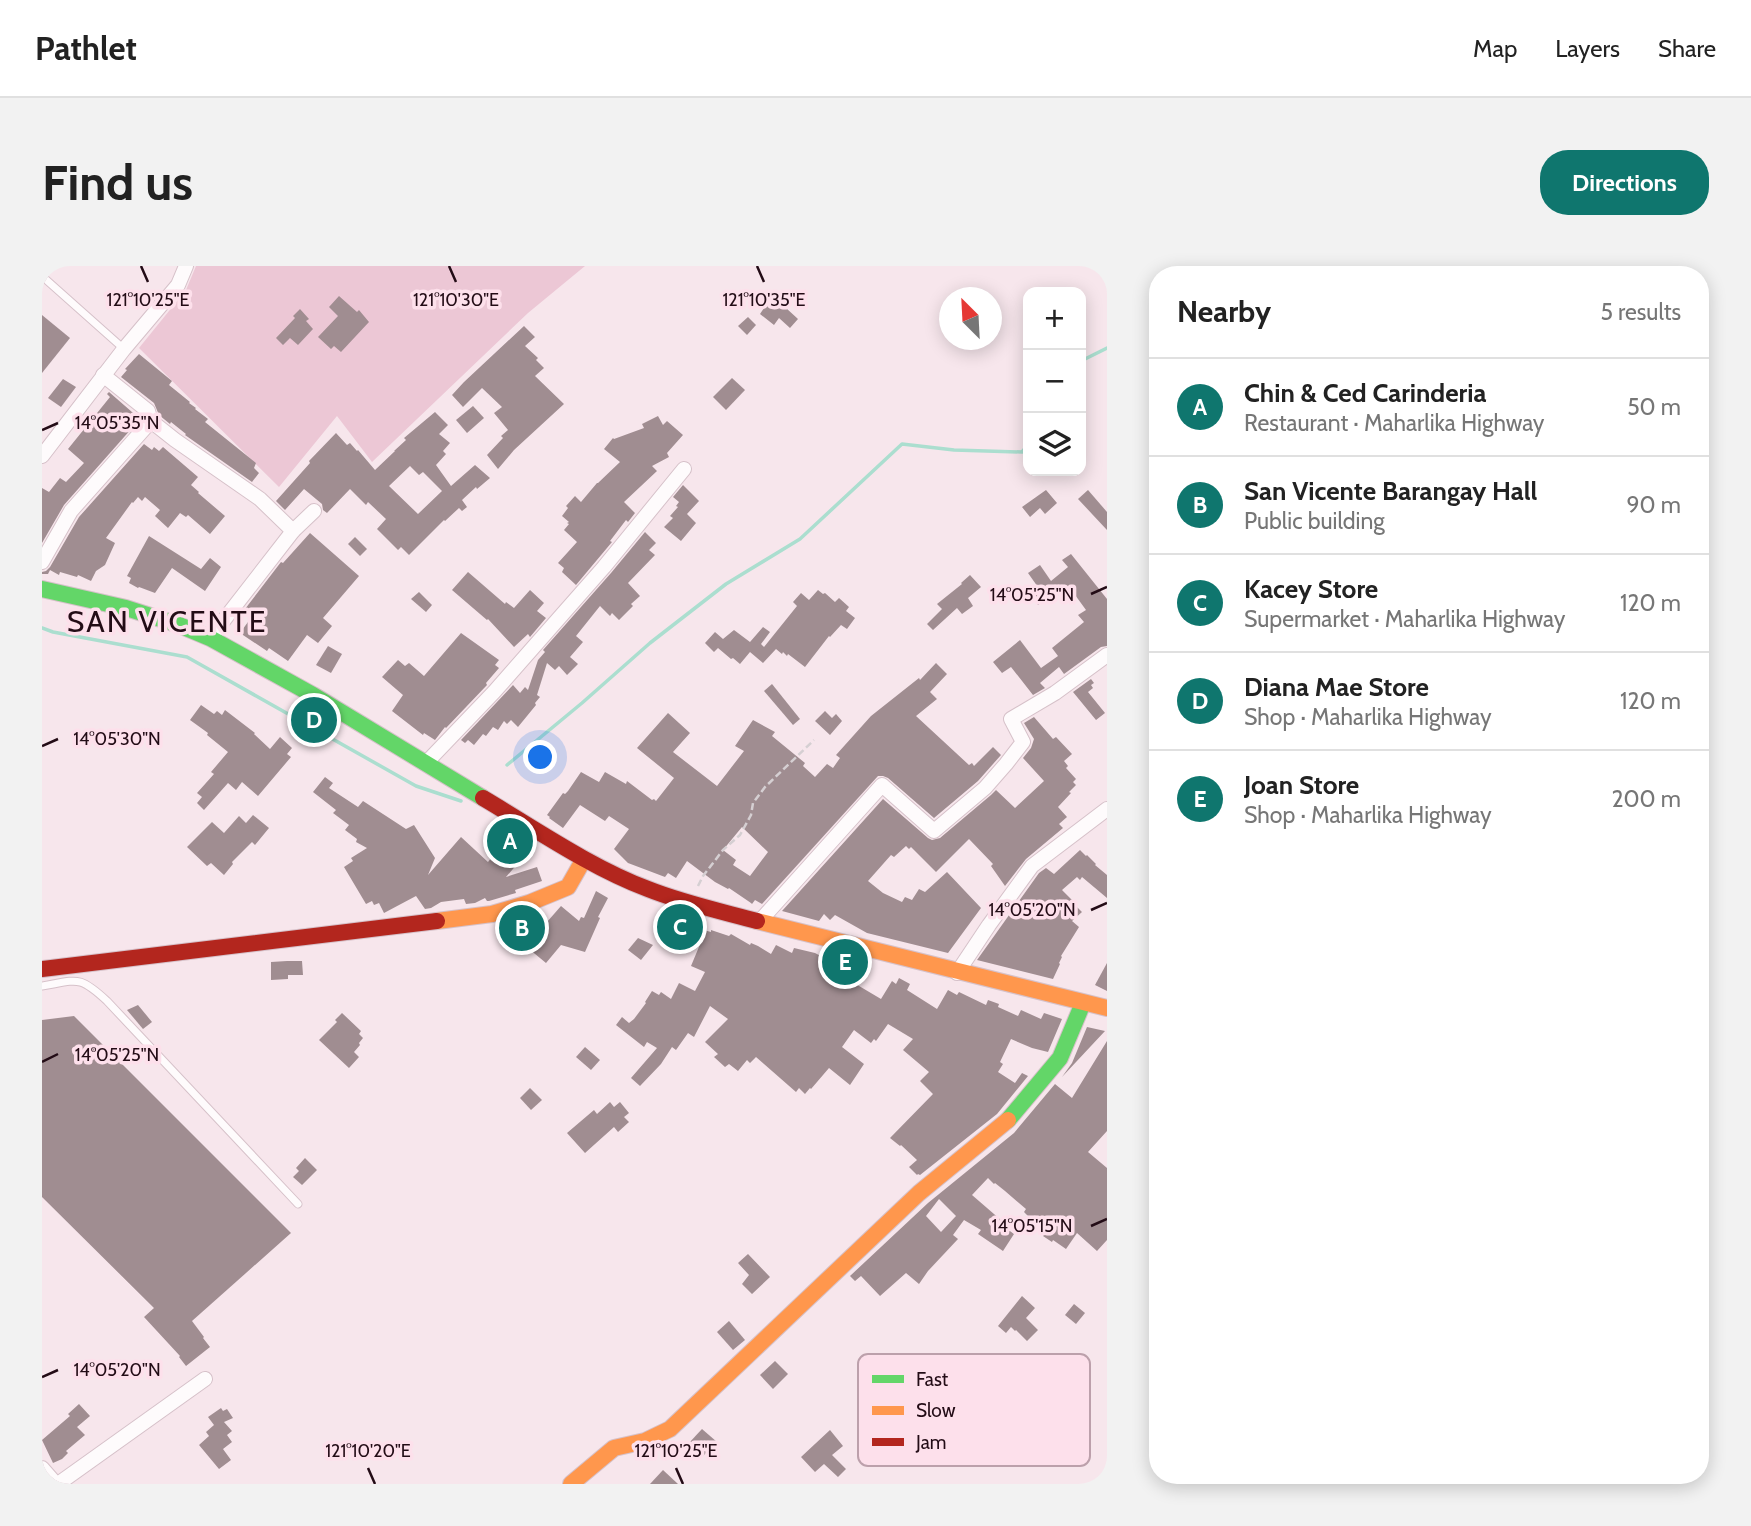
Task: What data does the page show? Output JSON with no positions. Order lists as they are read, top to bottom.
{
  "districts": ["SAN VICENTE"],
  "legend": ["Fast", "Slow", "Jam"],
  "north": "top left",
  "page": {
    "header": "Pathlet",
    "nav": ["Map", "Layers", "Share"],
    "buttons": "Directions",
    "title": "Find us",
    "heading": ["Nearby", "5 results"],
    "map_buttons": ["+", "−"],
    "list": [
      {
        "mark": "A",
        "name": "Chin & Ced Carinderia",
        "note": "Restaurant · Maharlika Highway",
        "value": "50 m"
      },
      {
        "mark": "B",
        "name": "San Vicente Barangay Hall",
        "note": "Public building",
        "value": "90 m"
      },
      {
        "mark": "C",
        "name": "Kacey Store",
        "note": "Supermarket · Maharlika Highway",
        "value": "120 m"
      },
      {
        "mark": "D",
        "name": "Diana Mae Store",
        "note": "Shop · Maharlika Highway",
        "value": "120 m"
      },
      {
        "mark": "E",
        "name": "Joan Store",
        "note": "Shop · Maharlika Highway",
        "value": "200 m"
      }
    ],
    "pins": [
      "D",
      "A",
      "C",
      "B",
      "E"
    ]
  },
  "coordinates": [
    "121°10'35\"E",
    "121°10'25\"E",
    "121°10'30\"E",
    "14°05'35\"N",
    "14°05'25\"N",
    "14°05'30\"N",
    "14°05'20\"N",
    "14°05'15\"N",
    "121°10'20\"E"
  ]
}
